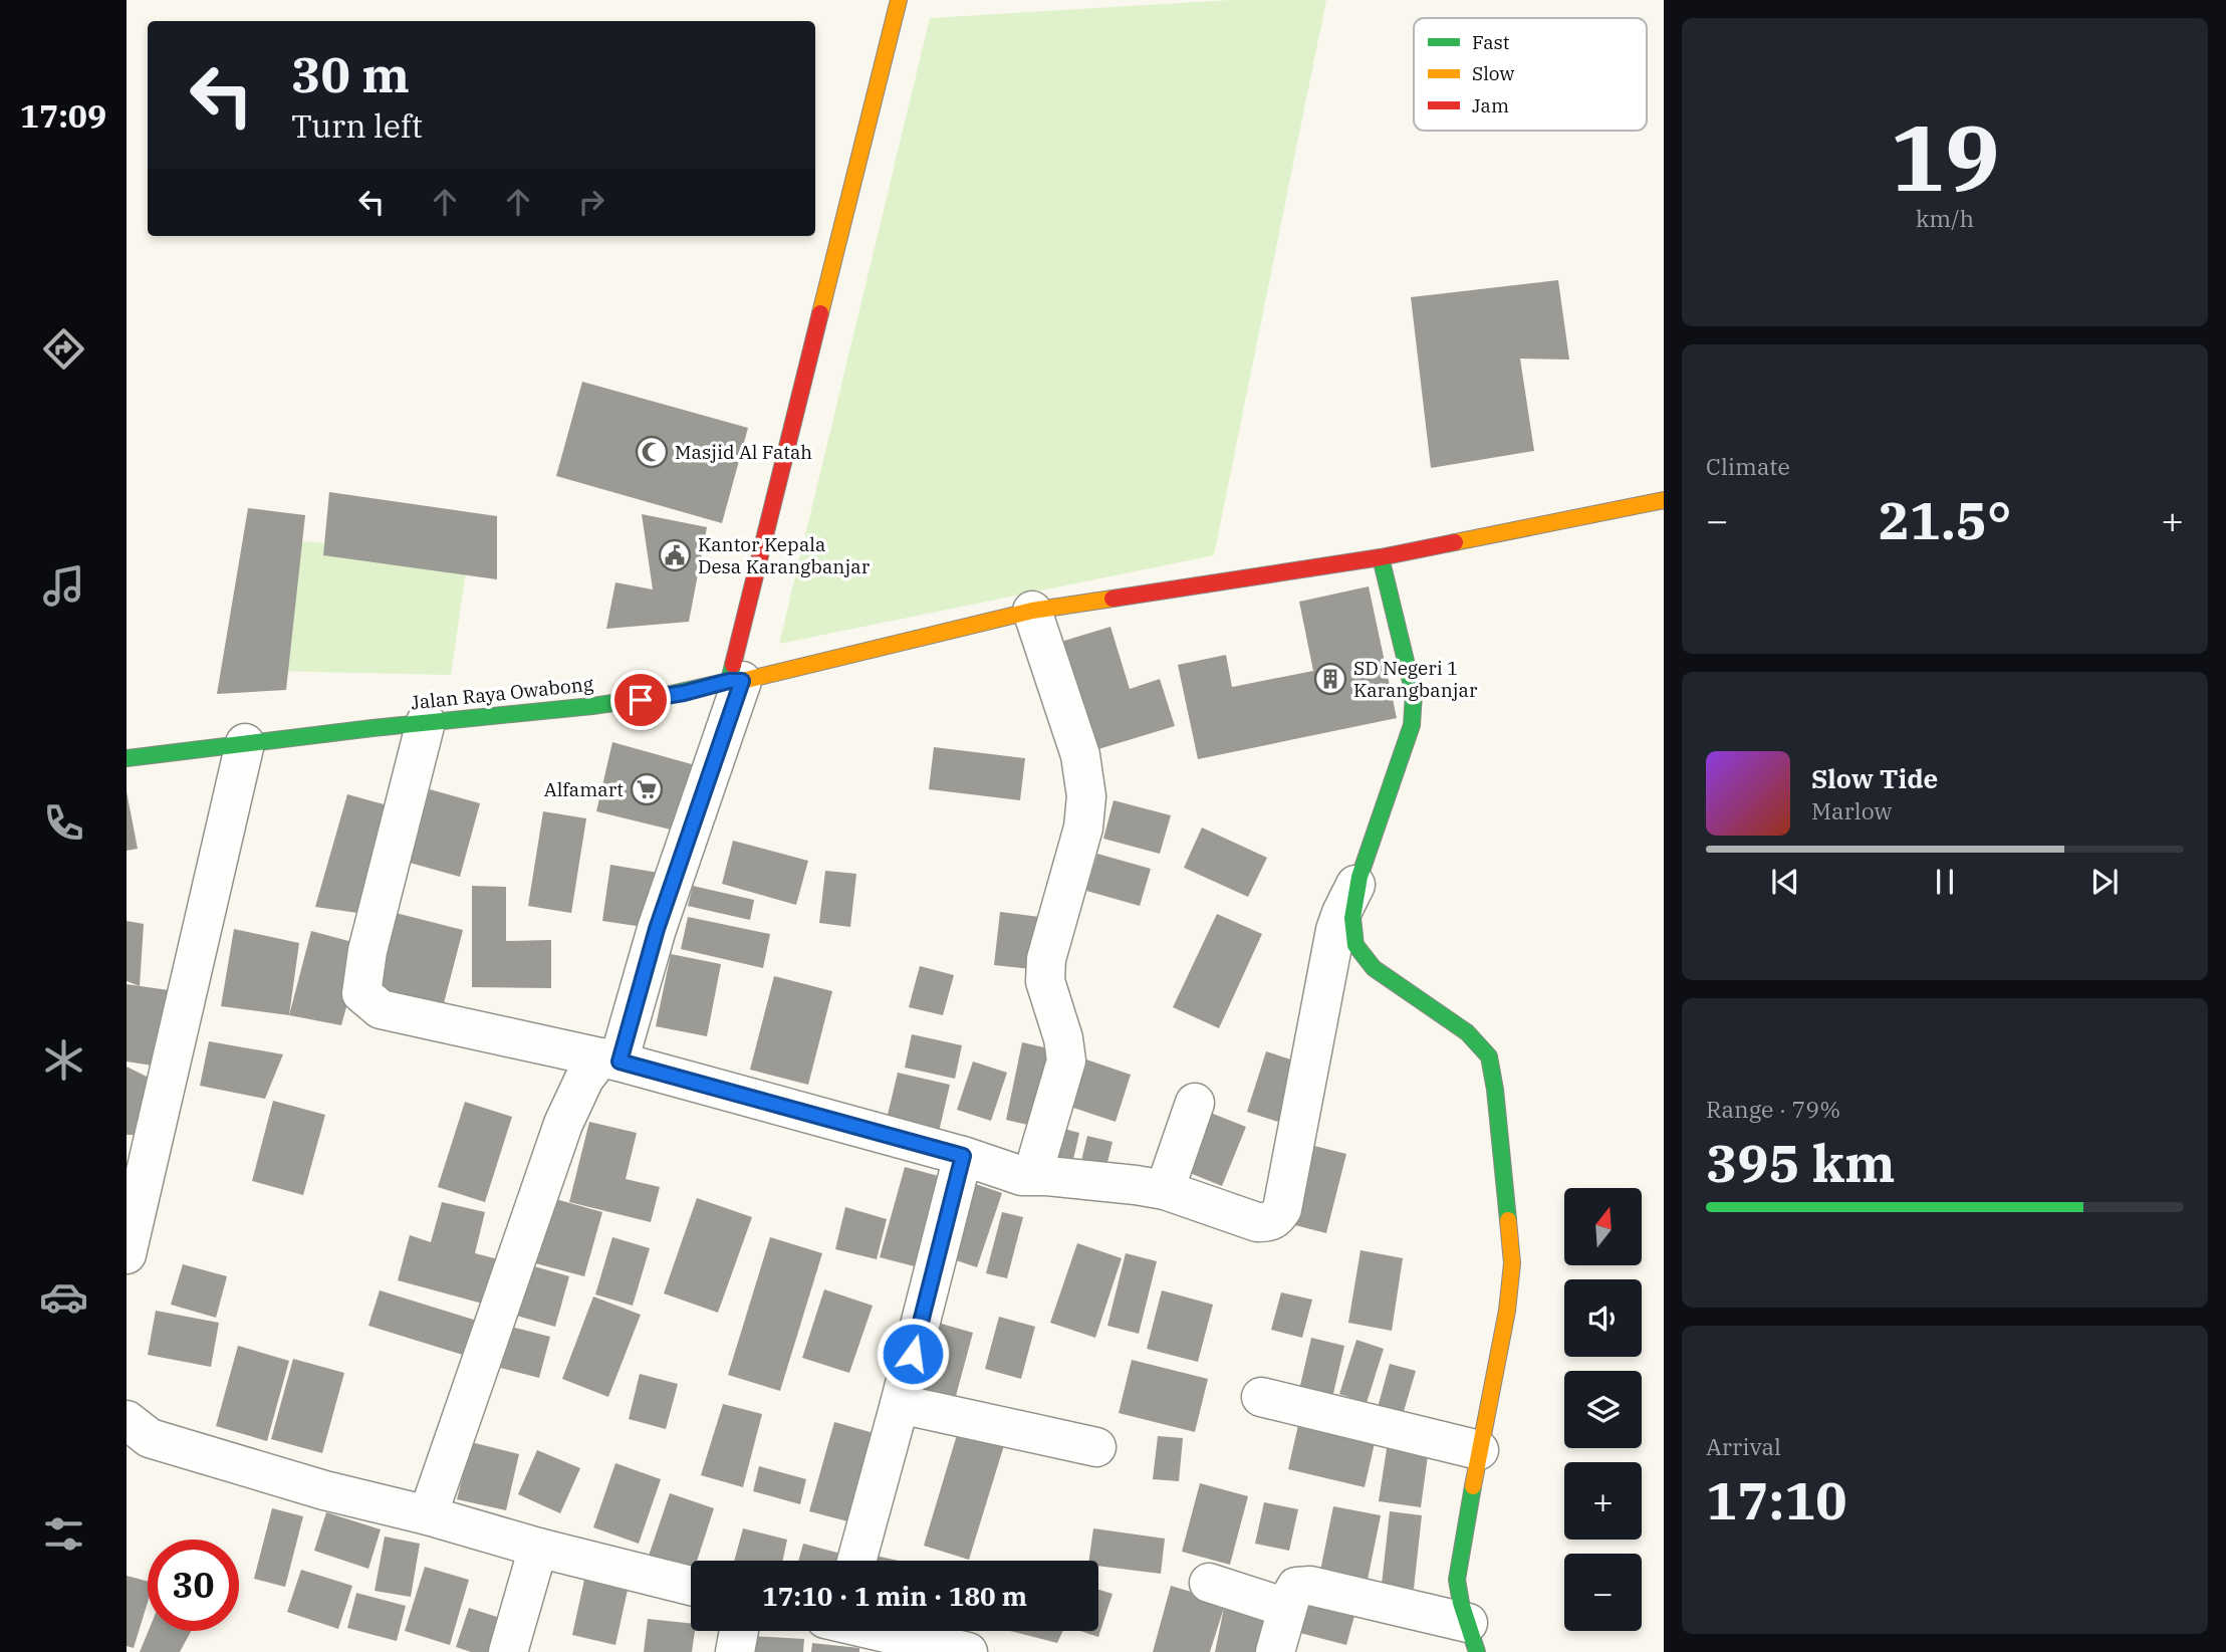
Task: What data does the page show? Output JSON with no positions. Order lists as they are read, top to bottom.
{
  "streets": {
    "street": ["Jalan Raya Owabong"]
  },
  "places": {
    "mosque": ["Masjid Al Fatah"],
    "public building": ["Kantor Kepala Desa Karangbanjar"],
    "building": ["SD Negeri 1 Karangbanjar"],
    "supermarket": ["Alfamart"]
  },
  "legend": ["Fast", "Slow", "Jam"],
  "north": "top",
  "page": {
    "tabs": "17:09",
    "tile": [
      ["19", "km/h"],
      "Climate",
      ["Range · 79%", "395 km"],
      ["Arrival", "17:10"]
    ],
    "turn": ["30 m", "Turn left"],
    "heat": ["−", "21.5°", "+"],
    "song": ["Slow Tide", "Marlow"],
    "map_buttons": ["+", "−"],
    "limit": "30",
    "trip": "17:10 · 1 min · 180 m"
  }
}
